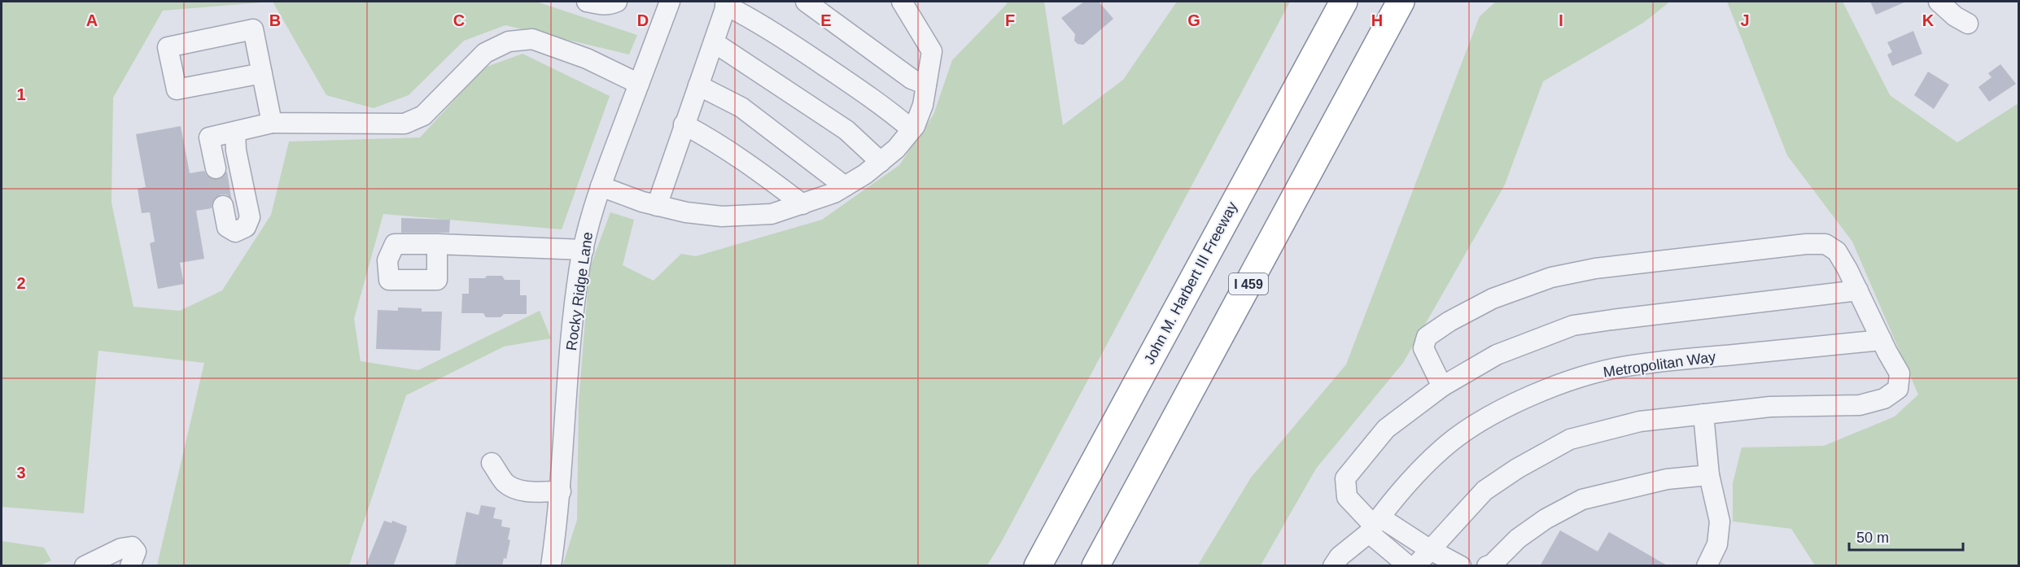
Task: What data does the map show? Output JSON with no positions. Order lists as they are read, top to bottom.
{
  "streets": {
    "highway": ["John M. Harbert III Freeway", "I 459"],
    "street": ["Rocky Ridge Lane", "Metropolitan Way"]
  },
  "scale_bar": "50 m",
  "grid": {
    "columns": [
      "A",
      "B",
      "C",
      "D",
      "E",
      "F",
      "G",
      "H",
      "I",
      "J",
      "K"
    ],
    "rows": ["1", "2", "3"]
  }
}
